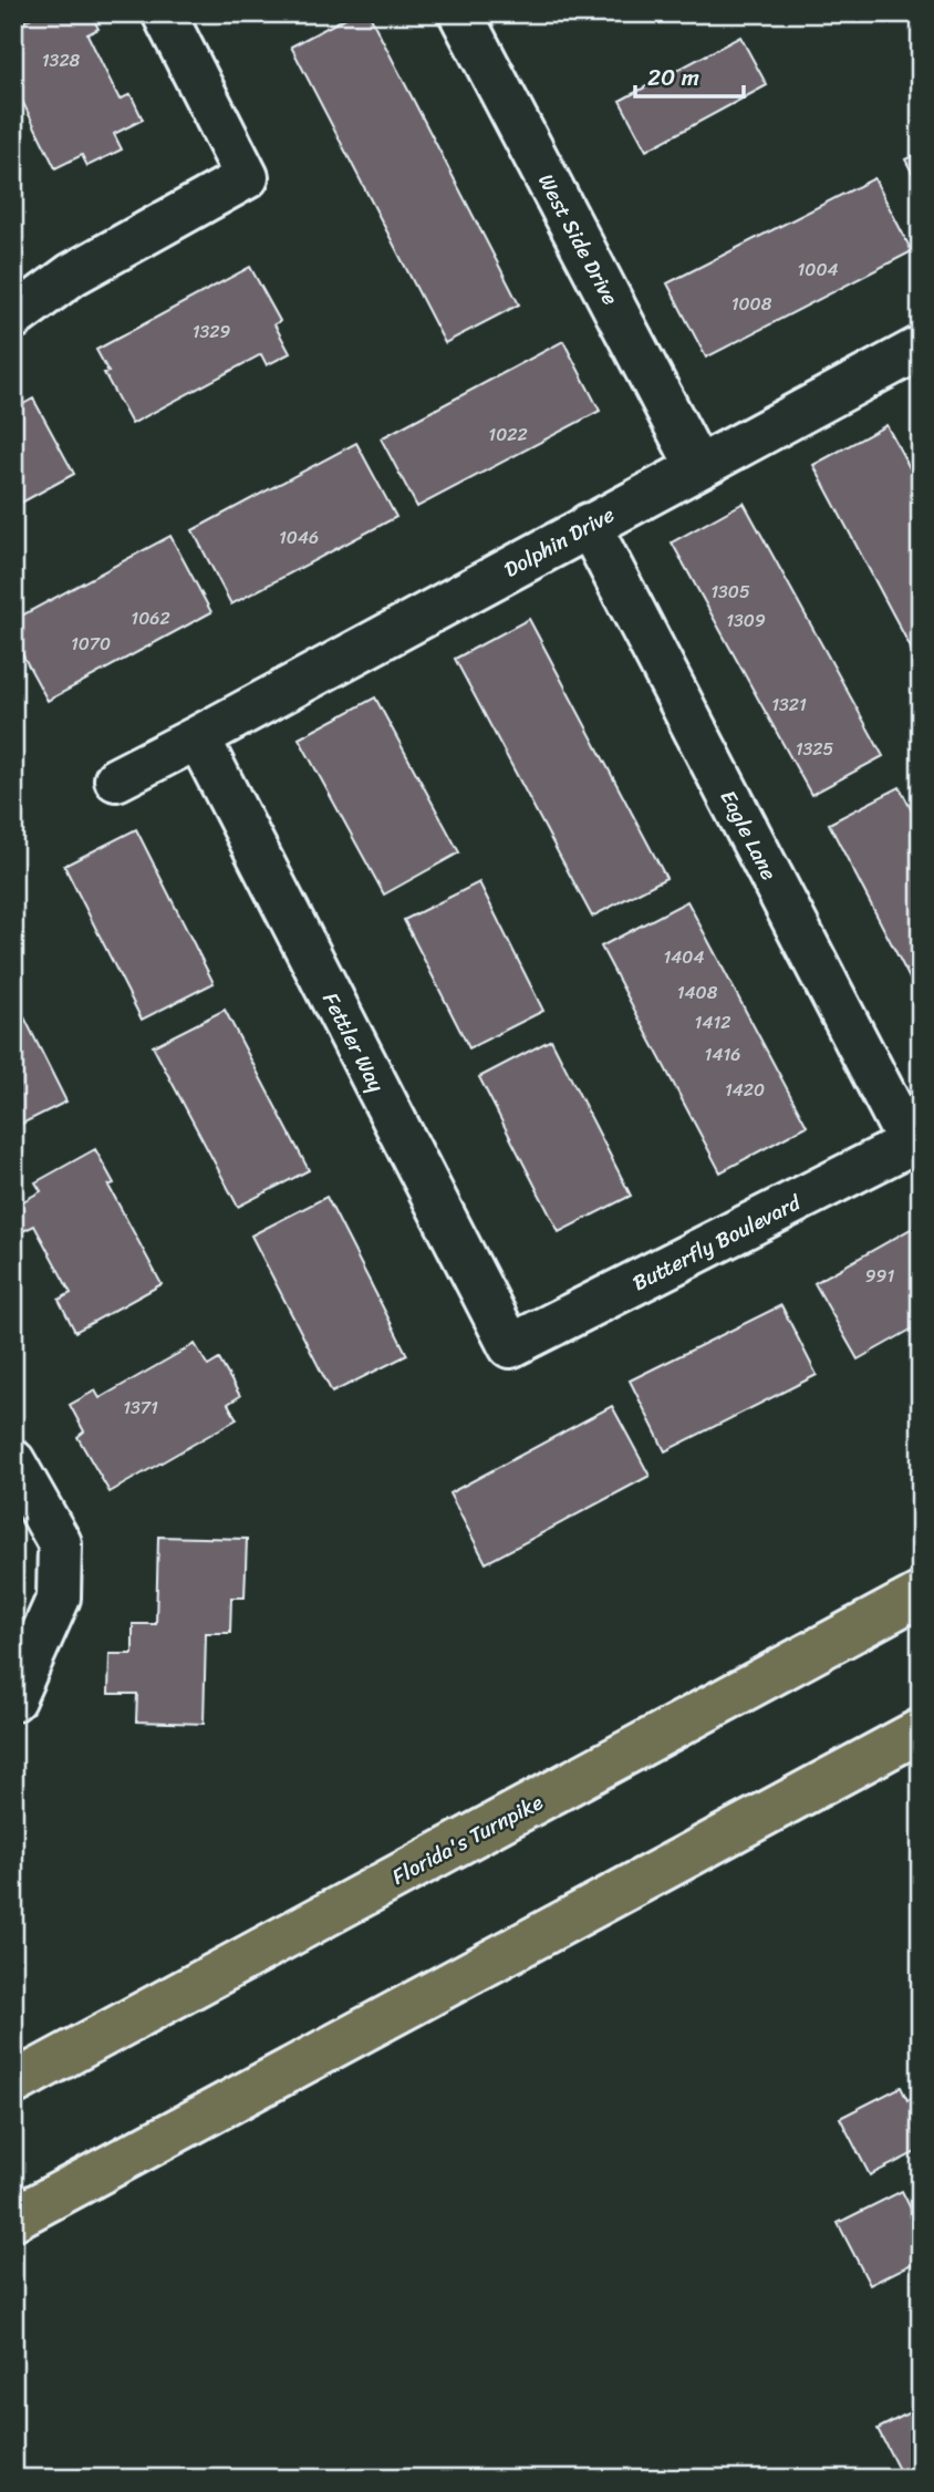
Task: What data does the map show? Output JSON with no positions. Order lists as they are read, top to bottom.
{
  "streets": {
    "highway": ["Florida's Turnpike"],
    "lane": [
      "West Side Drive",
      "Dolphin Drive",
      "Eagle Lane",
      "Fettler Way",
      "Butterfly Boulevard"
    ]
  },
  "crossings": [
    ["West Side Drive", "Dolphin Drive"],
    ["Dolphin Drive", "Eagle Lane"],
    ["Dolphin Drive", "Fettler Way"],
    ["Eagle Lane", "Butterfly Boulevard"],
    ["Fettler Way", "Butterfly Boulevard"]
  ],
  "house_numbers": [
    "1328",
    "1004",
    "1008",
    "1329",
    "1022",
    "1046",
    "1305",
    "1062",
    "1309",
    "1070",
    "1321",
    "1325",
    "1404",
    "1408",
    "1412",
    "1416",
    "1420",
    "991",
    "1371"
  ],
  "scale_bar": "20 m"
}
